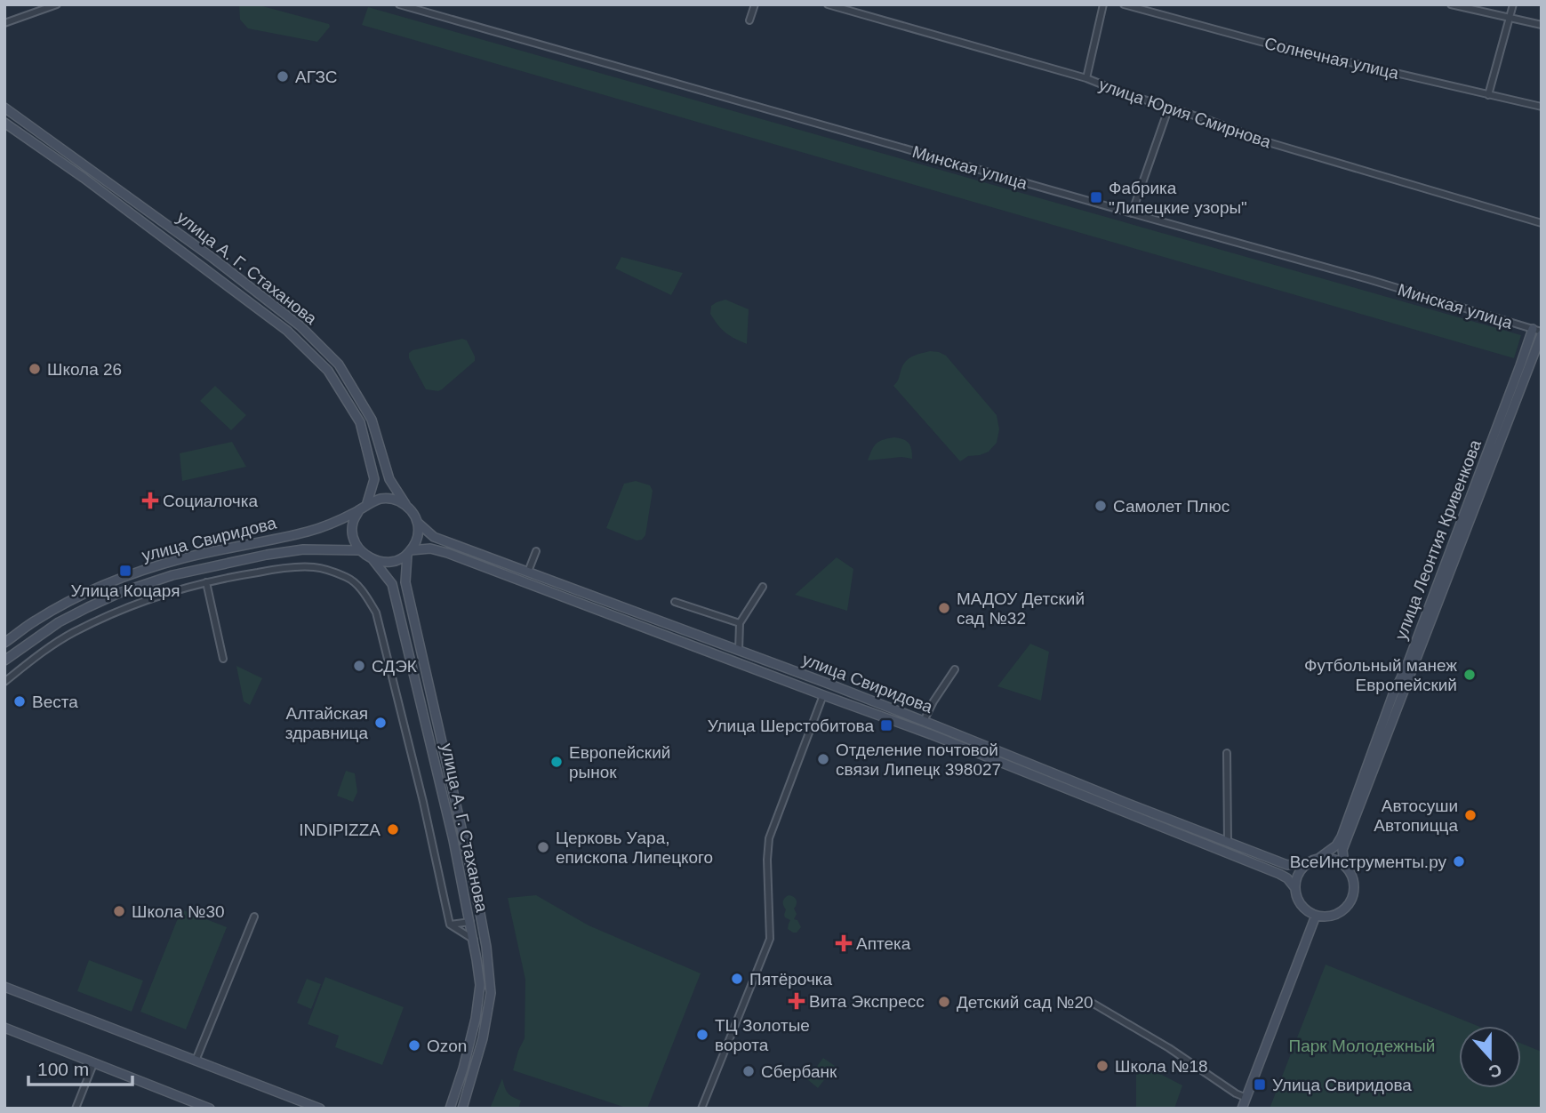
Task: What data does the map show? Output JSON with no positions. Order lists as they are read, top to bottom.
{
  "streets": {
    "street": [
      "Солнечная улица",
      "улица Юрия Смирнова",
      "Минская улица",
      "улица А. Г. Стаханова",
      "улица Свиридова",
      "улица Леонтия Кривенкова"
    ]
  },
  "crossings": [
    ["Минская улица", "улица Леонтия Кривенкова"],
    ["улица А. Г. Стаханова", "улица Свиридова"],
    ["улица Свиридова", "улица Леонтия Кривенкова"]
  ],
  "parks": ["Парк Молодежный"],
  "places": {
    "other": [
      "АГЗС",
      "Школа 26",
      "Самолет Плюс",
      "МАДОУ Детский сад №32",
      "СДЭК",
      "Футбольный манеж Европейский",
      "Веста",
      "Алтайская здравница",
      "Отделение почтовой связи Липецк 398027",
      "Европейский рынок",
      "Автосуши Автопицца",
      "INDIPIZZA",
      "Церковь Уара, епископа Липецкого",
      "ВсеИнструменты.ру",
      "Школа №30",
      "Пятёрочка",
      "Детский сад №20",
      "ТЦ Золотые ворота",
      "Ozon",
      "Школа №18",
      "Сбербанк"
    ],
    "transit": [
      "Фабрика \"Липецкие узоры\"",
      "Улица Коцаря",
      "Улица Шерстобитова",
      "Улица Свиридова"
    ],
    "health": ["Социалочка", "Аптека", "Вита Экспресс"]
  },
  "scale_bar": "100 m",
  "north": "bottom"
}
